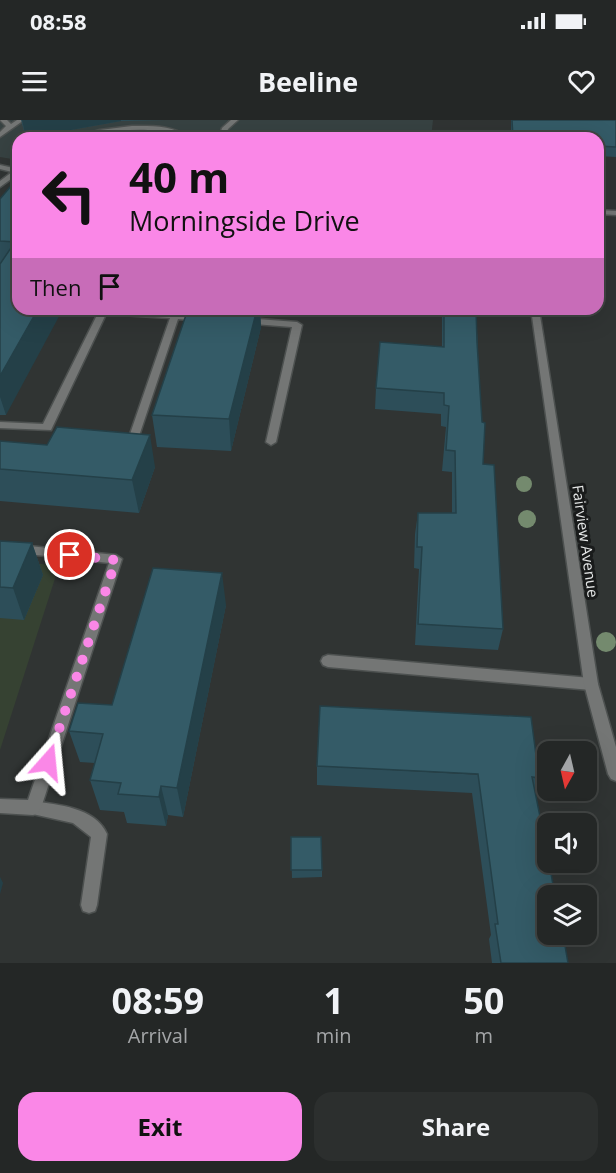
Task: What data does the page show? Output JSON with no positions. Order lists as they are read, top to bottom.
{
  "streets": {
    "street": ["Fairview Avenue"]
  },
  "north": "bottom",
  "page": {
    "status": "08:58",
    "header": "Beeline",
    "turn": ["40 m", "Morningside Drive"],
    "then": "Then",
    "eta": [
      "08:59",
      "Arrival",
      "1",
      "min",
      "50",
      "m"
    ],
    "buttons": ["Exit", "Share"]
  }
}
